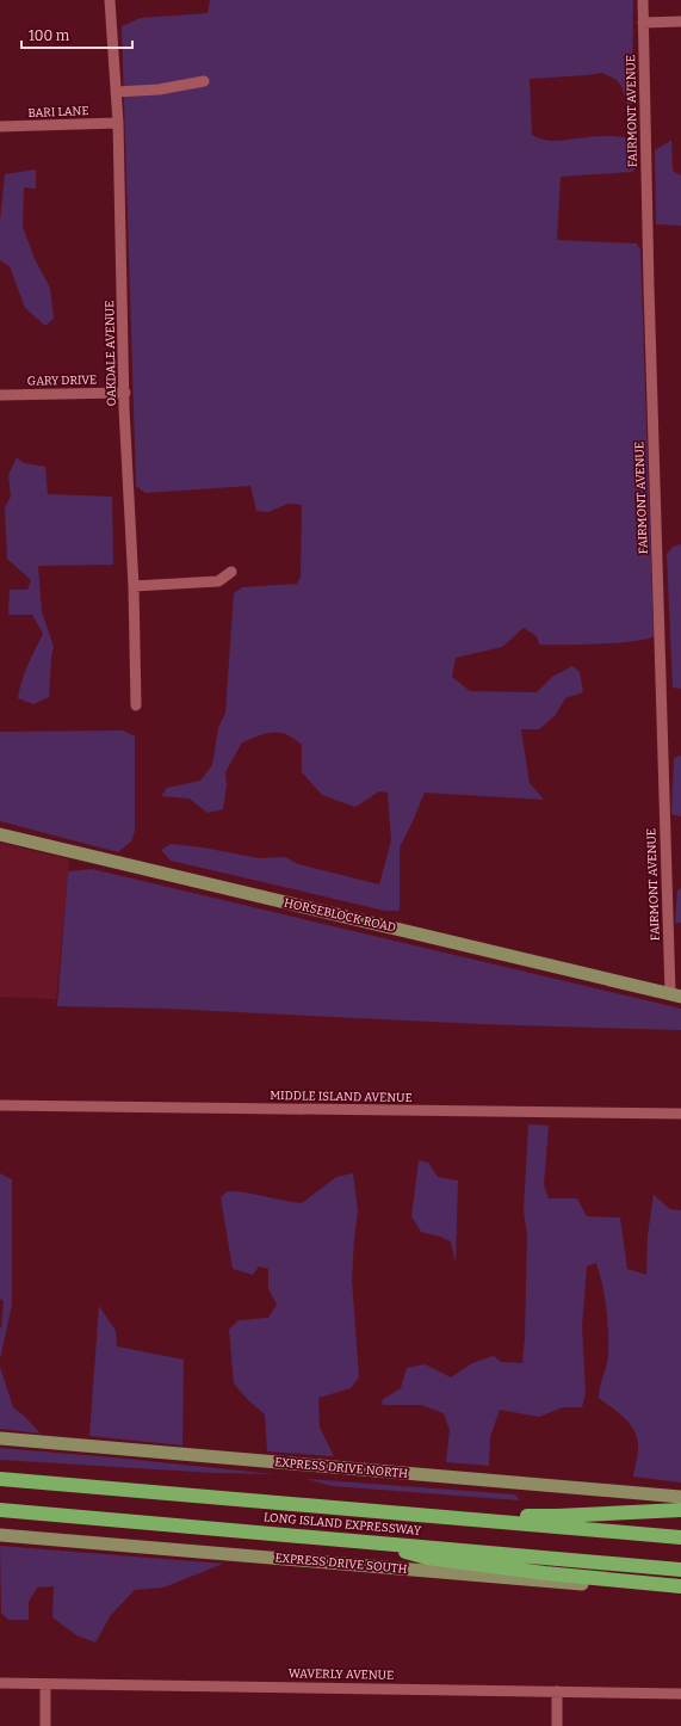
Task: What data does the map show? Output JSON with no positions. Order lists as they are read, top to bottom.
{
  "streets": {
    "highway": ["LONG ISLAND EXPRESSWAY"],
    "main road": ["HORSEBLOCK ROAD", "EXPRESS DRIVE NORTH", "EXPRESS DRIVE SOUTH"],
    "street": [
      "FAIRMONT AVENUE",
      "BARI LANE",
      "OAKDALE AVENUE",
      "GARY DRIVE",
      "MIDDLE ISLAND AVENUE",
      "WAVERLY AVENUE"
    ]
  },
  "crossings": [
    ["FAIRMONT AVENUE", "HORSEBLOCK ROAD"],
    ["BARI LANE", "OAKDALE AVENUE"],
    ["OAKDALE AVENUE", "GARY DRIVE"]
  ],
  "scale_bar": "100 m"
}
